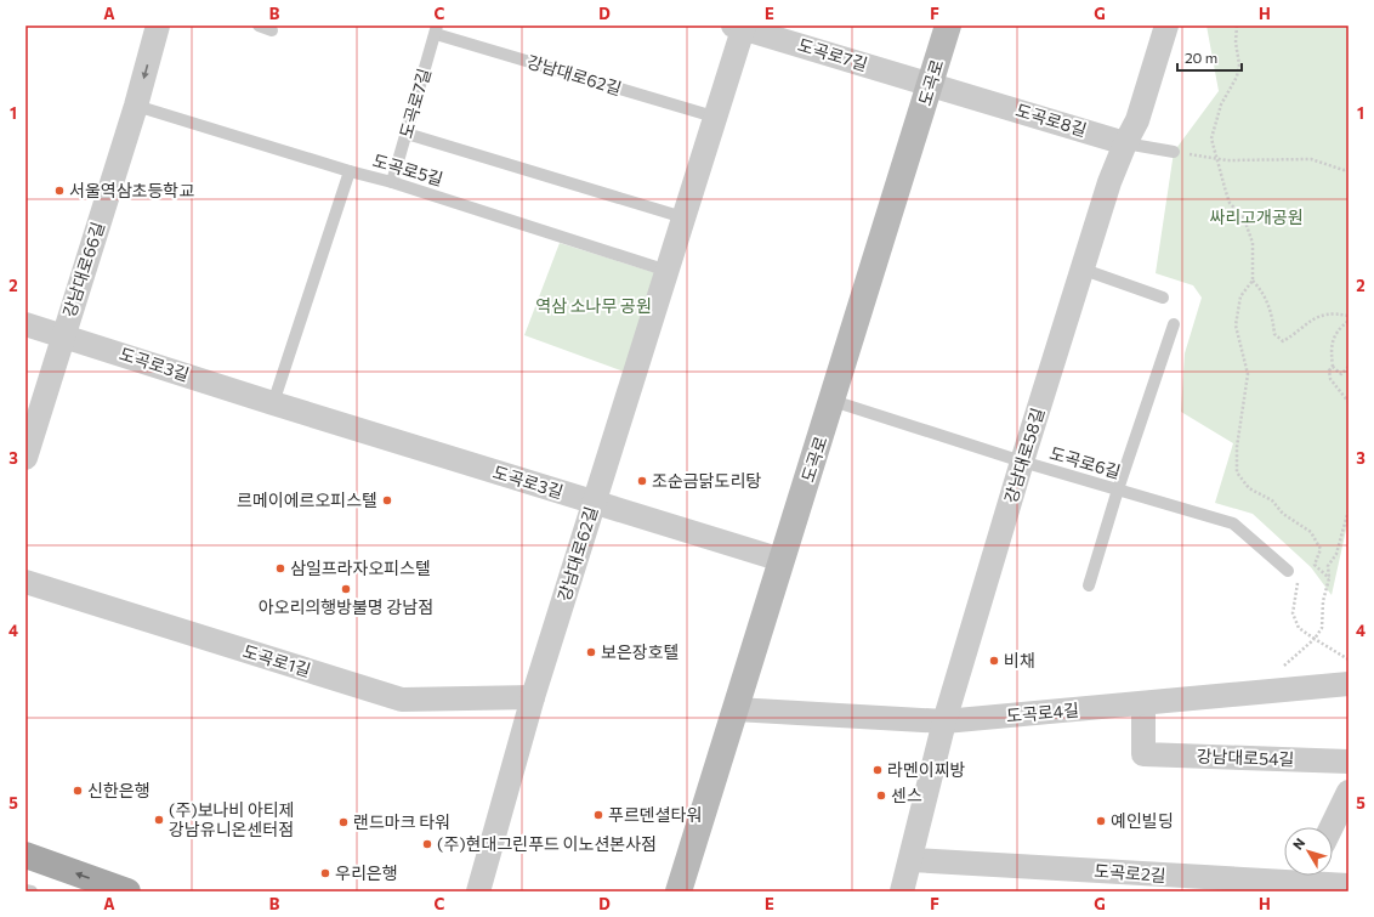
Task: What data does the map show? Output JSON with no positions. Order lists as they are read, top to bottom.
{
  "streets": {
    "main road": ["도곡로"],
    "street": [
      "도곡로7길",
      "강남대로62길",
      "도곡로8길",
      "강남대로66길",
      "도곡로3길",
      "강남대로58길",
      "도곡로1길",
      "도곡로4길",
      "강남대로54길",
      "도곡로2길"
    ],
    "lane": ["도곡로5길", "도곡로6길"]
  },
  "crossings": [
    ["도곡로7길", "강남대로62길"],
    ["도곡로7길", "도곡로"],
    ["도곡로7길", "도곡로8길"],
    ["도곡로7길", "도곡로5길"],
    ["강남대로62길", "도곡로5길"],
    ["강남대로62길", "도곡로3길"],
    ["강남대로62길", "도곡로1길"],
    ["도곡로", "도곡로8길"],
    ["도곡로", "도곡로3길"],
    ["도곡로", "도곡로6길"],
    ["도곡로", "도곡로4길"],
    ["도곡로8길", "강남대로58길"],
    ["도곡로5길", "강남대로66길"],
    ["강남대로66길", "도곡로3길"],
    ["강남대로58길", "도곡로6길"],
    ["강남대로58길", "도곡로4길"],
    ["강남대로58길", "도곡로2길"],
    ["도곡로4길", "강남대로54길"]
  ],
  "parks": ["싸리고개공원", "역삼 소나무 공원"],
  "places": [
    "서울역삼초등학교",
    "조순금닭도리탕",
    "르메이에르오피스텔",
    "삼일프라자오피스텔",
    "아오리의행방불명 강남점",
    "보은장호텔",
    "비채",
    "라멘이찌방",
    "신한은행",
    "센스",
    "푸르덴셜타워",
    "(주)보나비 아티제 강남유니온센터점",
    "예인빌딩",
    "랜드마크 타워",
    "(주)현대그린푸드 이노션본사점",
    "우리은행"
  ],
  "scale_bar": "20 m",
  "north": "top left",
  "grid": {
    "columns": [
      "A",
      "B",
      "C",
      "D",
      "E",
      "F",
      "G",
      "H"
    ],
    "rows": [
      "1",
      "2",
      "3",
      "4",
      "5"
    ]
  }
}
